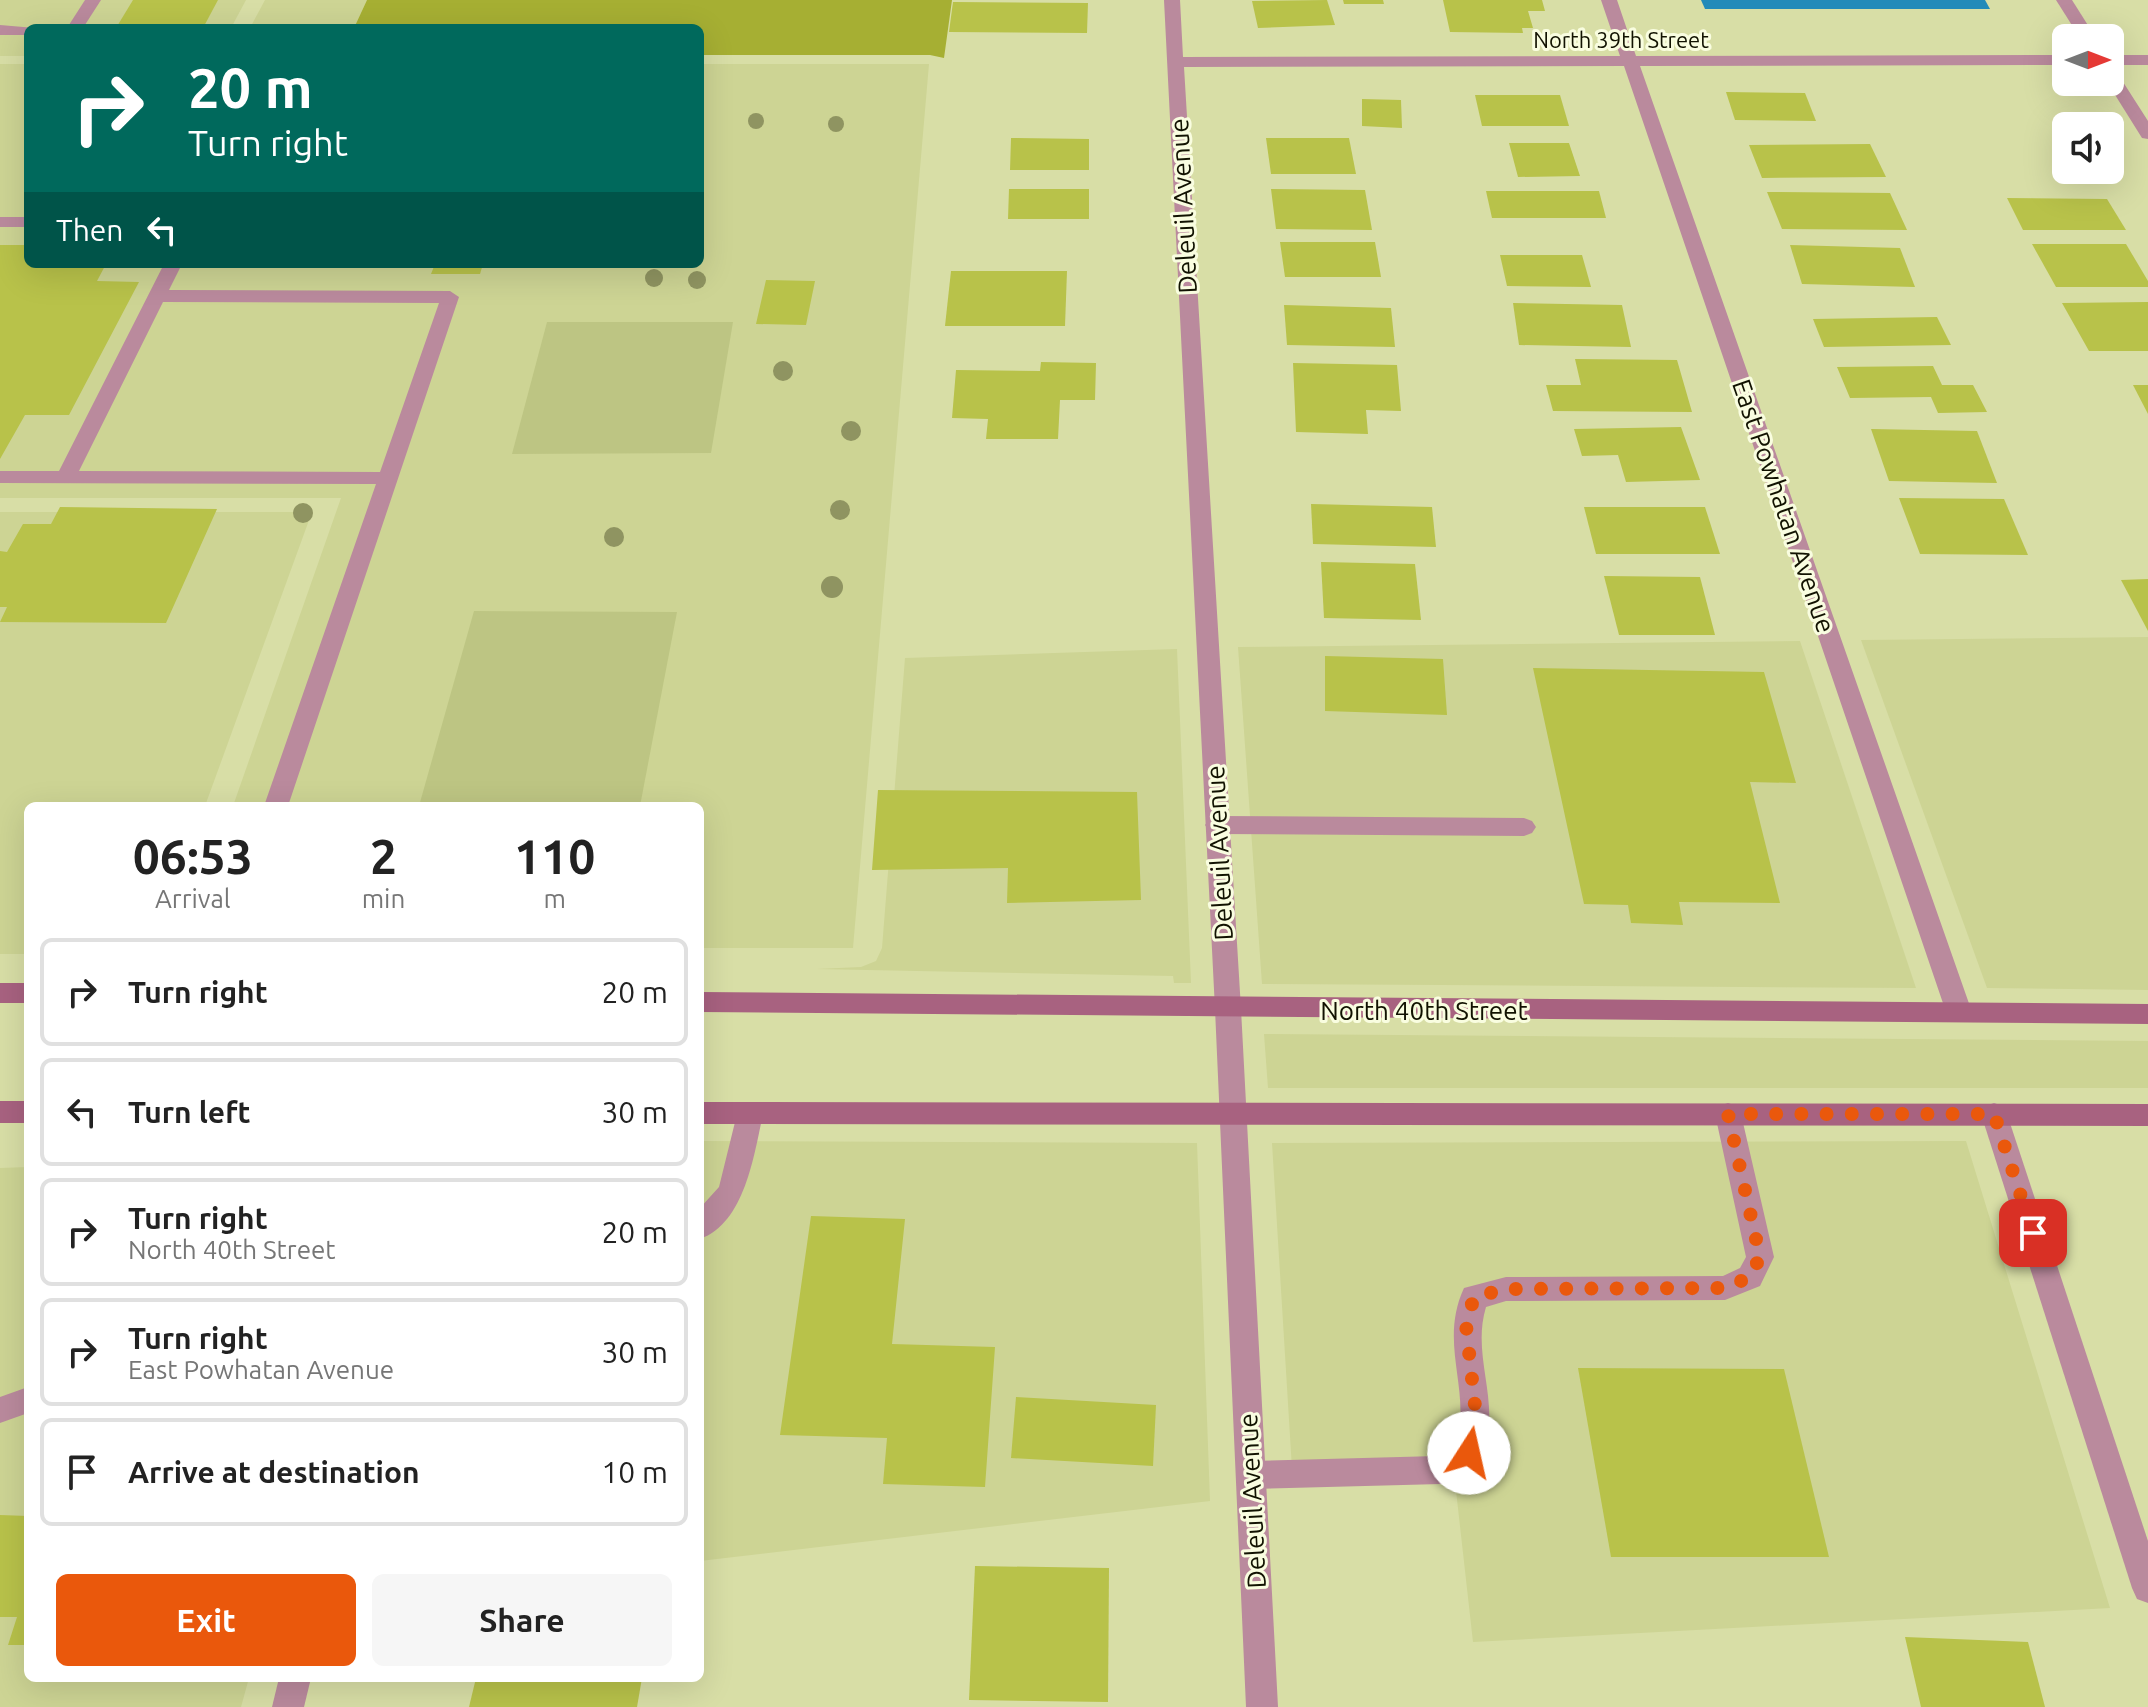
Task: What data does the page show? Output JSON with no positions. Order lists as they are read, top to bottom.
{
  "streets": {
    "main road": ["North 40th Street"],
    "street": ["North 39th Street", "Deleuil Avenue", "East Powhatan Avenue"]
  },
  "crossings": [
    ["North 39th Street", "Deleuil Avenue"],
    ["North 39th Street", "East Powhatan Avenue"],
    ["Deleuil Avenue", "North 40th Street"],
    ["East Powhatan Avenue", "North 40th Street"]
  ],
  "north": "right",
  "page": {
    "turn": ["20 m", "Turn right"],
    "then": "Then",
    "eta": [
      "06:53",
      "Arrival",
      "2",
      "min",
      "110",
      "m"
    ],
    "list": [
      {
        "name": "Turn right",
        "value": "20 m"
      },
      {
        "name": "Turn left",
        "value": "30 m"
      },
      {
        "name": "Turn right",
        "note": "North 40th Street",
        "value": "20 m"
      },
      {
        "name": "Turn right",
        "note": "East Powhatan Avenue",
        "value": "30 m"
      },
      {
        "name": "Arrive at destination",
        "value": "10 m"
      }
    ],
    "buttons": ["Exit", "Share"]
  }
}
